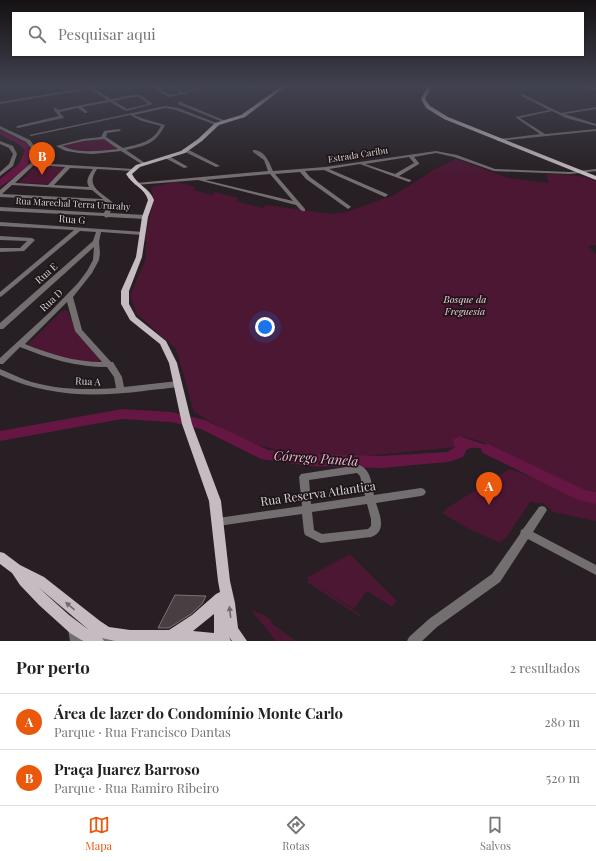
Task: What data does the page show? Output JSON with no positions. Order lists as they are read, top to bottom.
{
  "streets": {
    "street": [
      "Estrada Caribu",
      "Rua Marechal Terra Ururahy",
      "Rua G",
      "Rua E",
      "Rua D",
      "Rua A",
      "Rua Reserva Atlantica"
    ]
  },
  "crossings": [
    ["Rua E", "Rua D"]
  ],
  "water": ["Córrego Panela"],
  "parks": ["Bosque da Freguesia"],
  "page": {
    "search": "Pesquisar aqui",
    "pins": ["B", "A"],
    "heading": ["Por perto", "2 resultados"],
    "list": [
      {
        "mark": "A",
        "name": "Área de lazer do Condomínio Monte Carlo",
        "note": "Parque · Rua Francisco Dantas",
        "value": "280 m"
      },
      {
        "mark": "B",
        "name": "Praça Juarez Barroso",
        "note": "Parque · Rua Ramiro Ribeiro",
        "value": "520 m"
      }
    ],
    "nav": ["Mapa", "Rotas", "Salvos"]
  }
}
